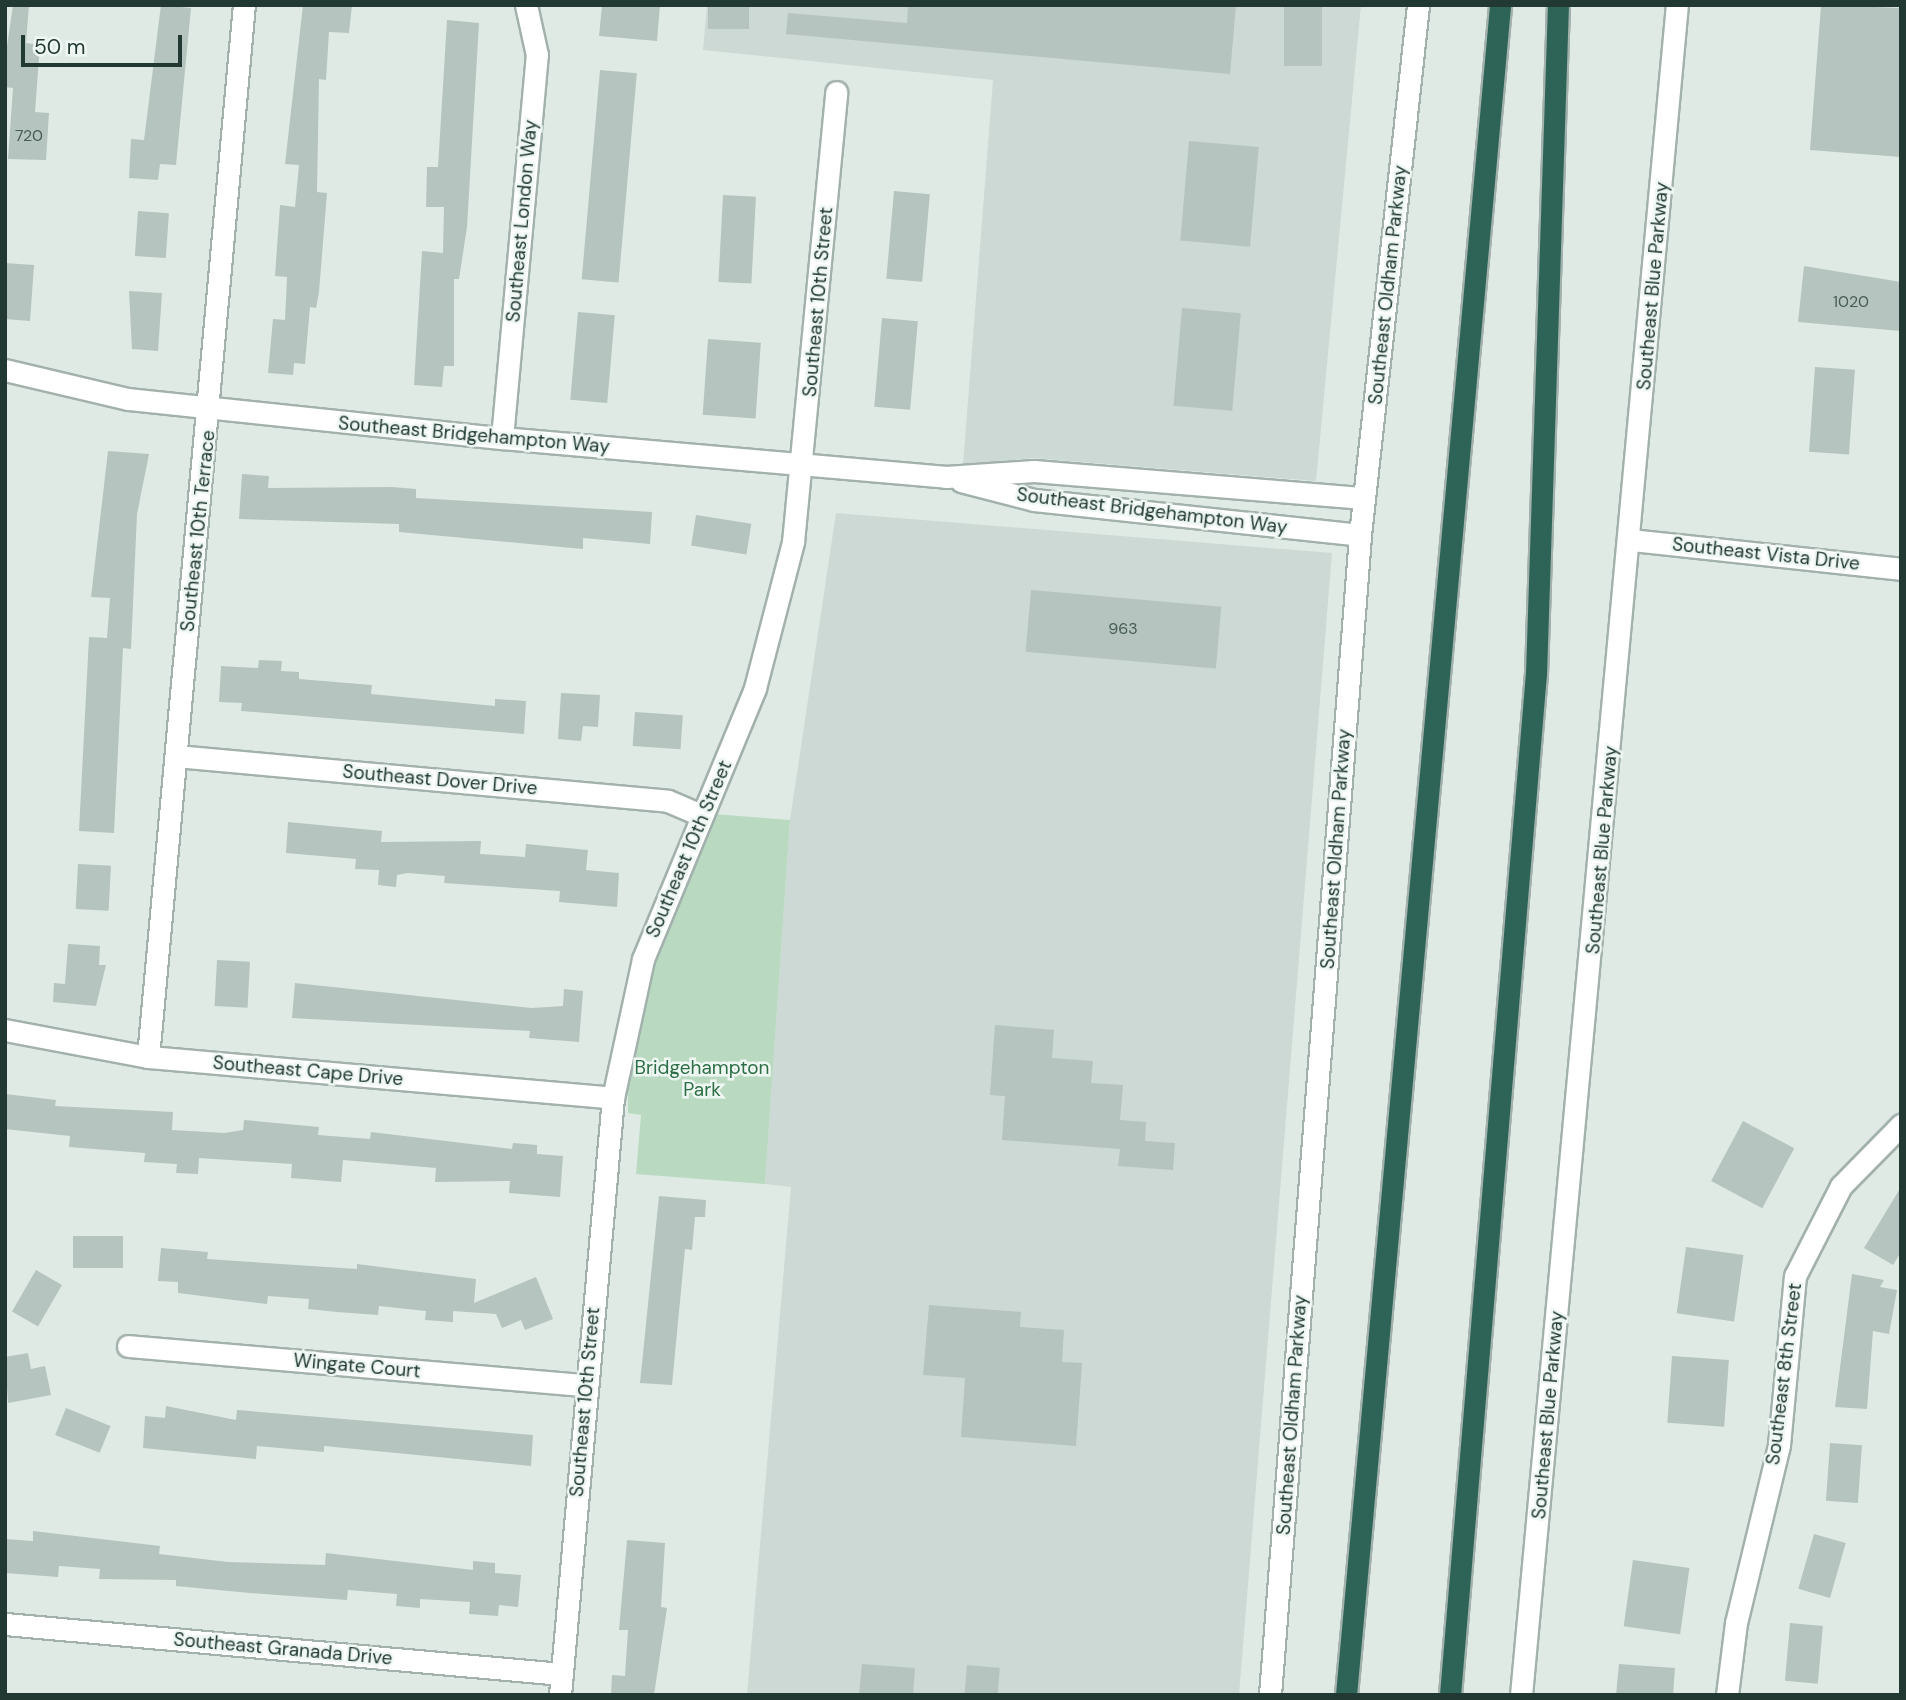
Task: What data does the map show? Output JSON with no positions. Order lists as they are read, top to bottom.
{
  "streets": {
    "street": [
      "Southeast London Way",
      "Southeast Oldham Parkway",
      "Southeast Blue Parkway",
      "Southeast 10th Street",
      "Southeast Bridgehampton Way",
      "Southeast 10th Terrace",
      "Southeast Vista Drive",
      "Southeast Dover Drive",
      "Southeast Cape Drive",
      "Wingate Court",
      "Southeast 8th Street",
      "Southeast Granada Drive"
    ]
  },
  "crossings": [
    ["Southeast London Way", "Southeast Bridgehampton Way"],
    ["Southeast Oldham Parkway", "Southeast Bridgehampton Way"],
    ["Southeast Blue Parkway", "Southeast Vista Drive"],
    ["Southeast 10th Street", "Southeast Bridgehampton Way"],
    ["Southeast 10th Street", "Southeast Dover Drive"],
    ["Southeast 10th Street", "Southeast Cape Drive"],
    ["Southeast 10th Street", "Wingate Court"],
    ["Southeast 10th Street", "Southeast Granada Drive"],
    ["Southeast Bridgehampton Way", "Southeast 10th Terrace"],
    ["Southeast 10th Terrace", "Southeast Dover Drive"],
    ["Southeast 10th Terrace", "Southeast Cape Drive"]
  ],
  "parks": ["Bridgehampton Park"],
  "house_numbers": ["720", "1020", "963"],
  "scale_bar": "50 m"
}
